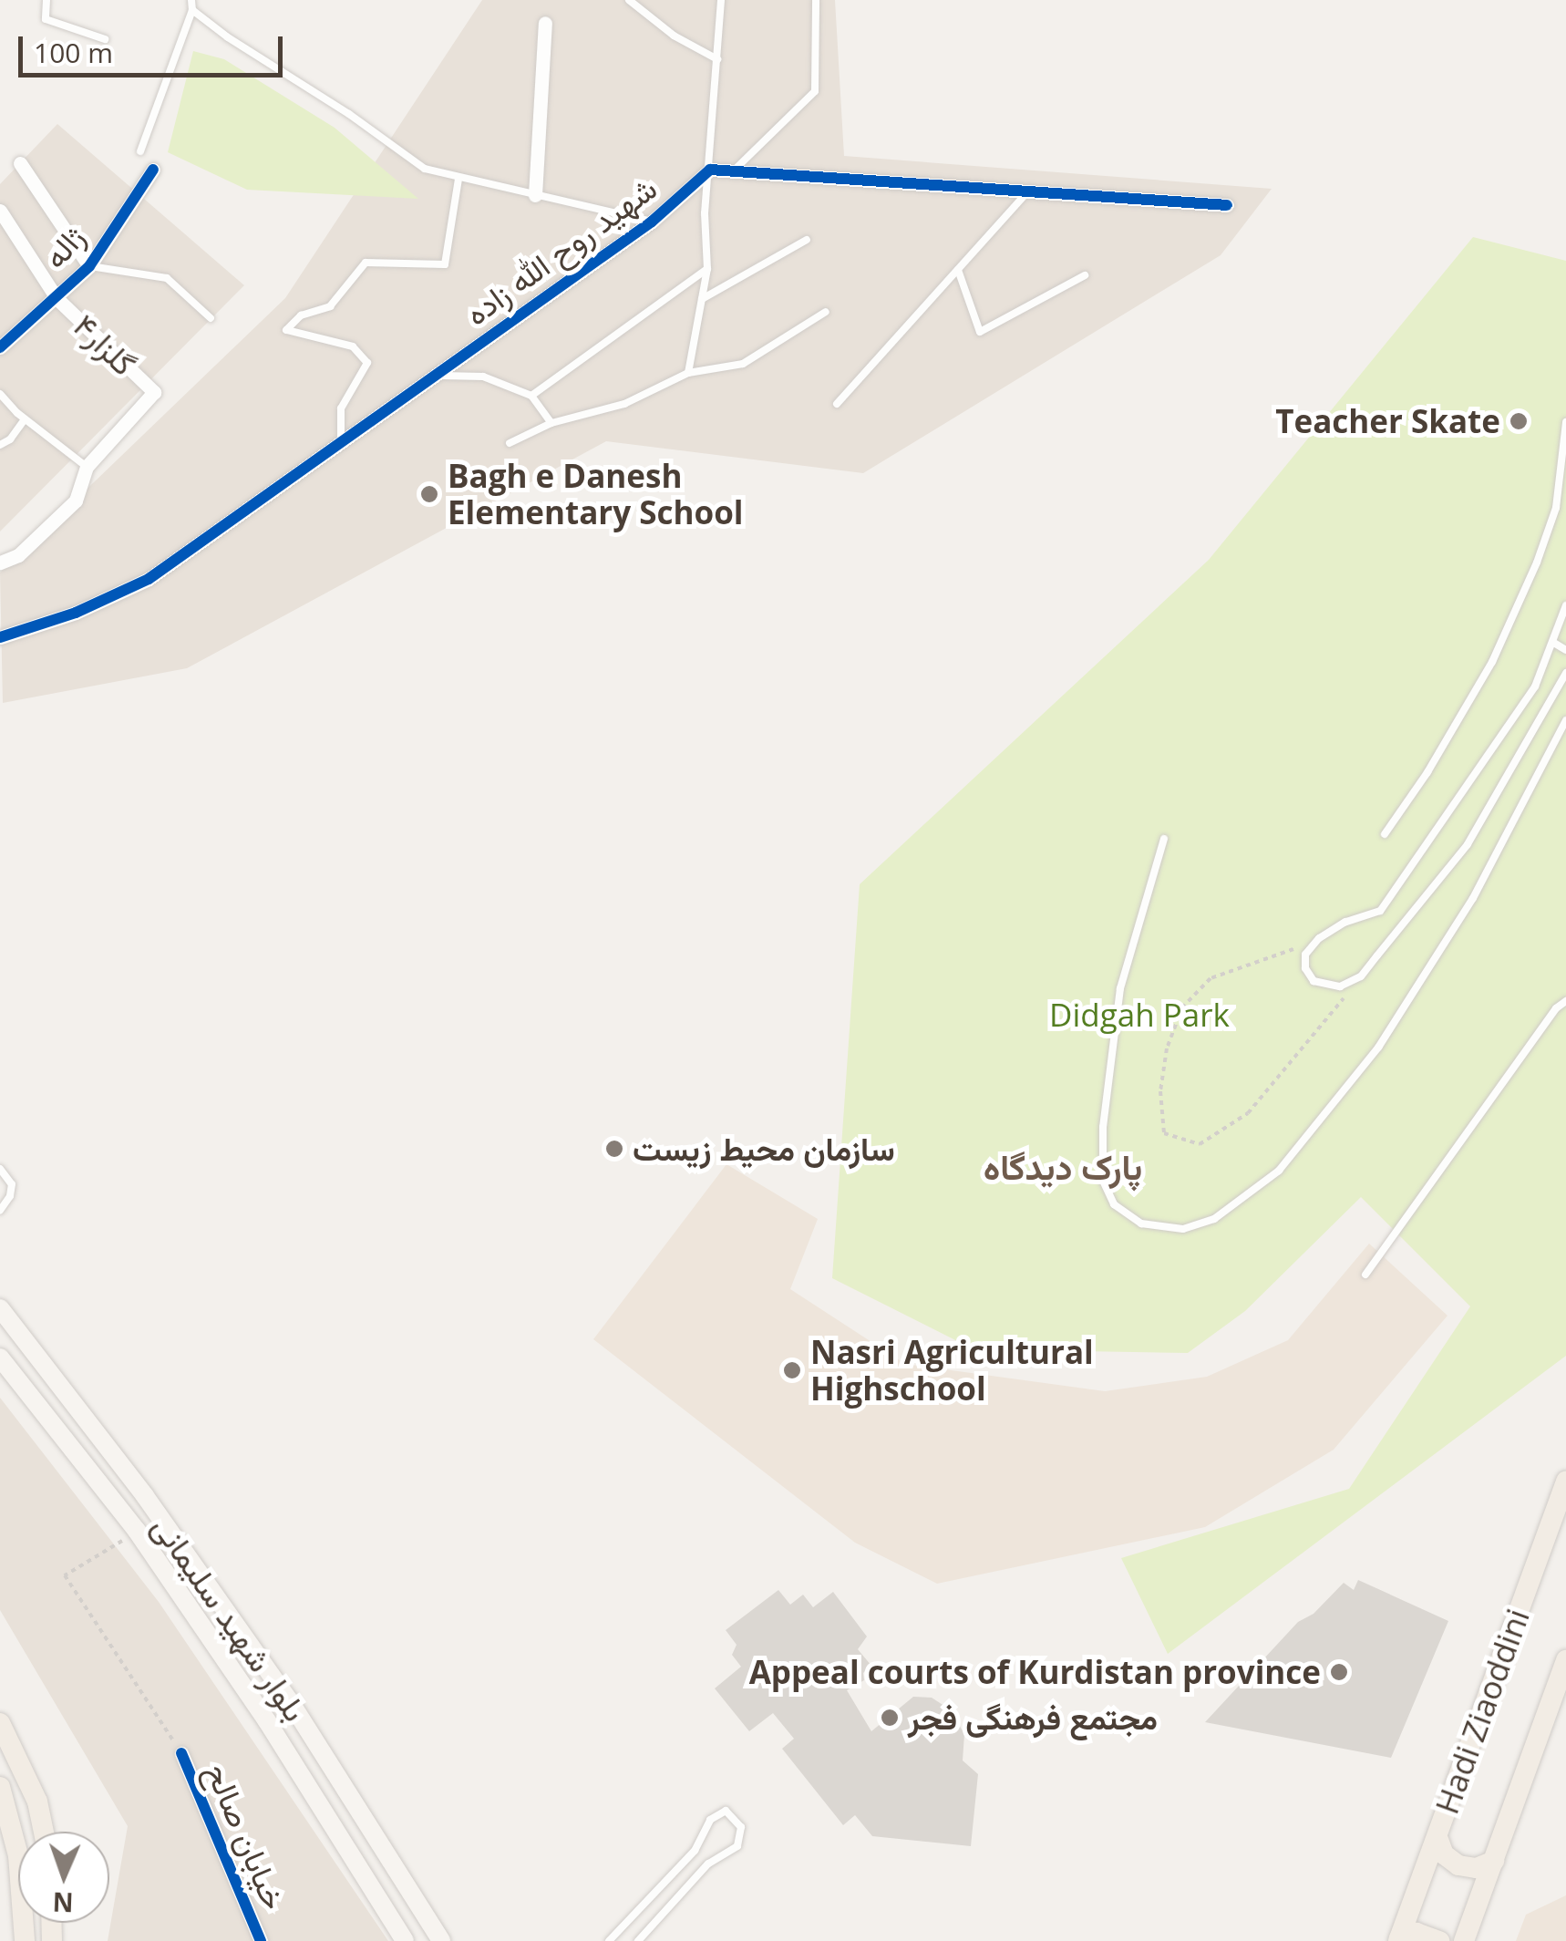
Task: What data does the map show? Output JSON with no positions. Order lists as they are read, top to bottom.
{
  "streets": {
    "main road": ["بلوار شهید سلیمانی", "Hadi Ziaoddini"],
    "street": [
      "ژاله",
      "شهید روح الله زاده",
      "گلزار۴",
      "خیابان صالح"
    ]
  },
  "crossings": [
    ["ژاله", "گلزار۴"],
    ["بلوار شهید سلیمانی", "خیابان صالح"]
  ],
  "districts": ["پارک دیدگاه"],
  "parks": ["Didgah Park"],
  "places": [
    "Teacher Skate",
    "Bagh e Danesh Elementary School",
    "سازمان محیط زیست",
    "Nasri Agricultural Highschool",
    "Appeal courts of Kurdistan province",
    "مجتمع فرهنگی فجر"
  ],
  "scale_bar": "100 m",
  "north": "bottom"
}
